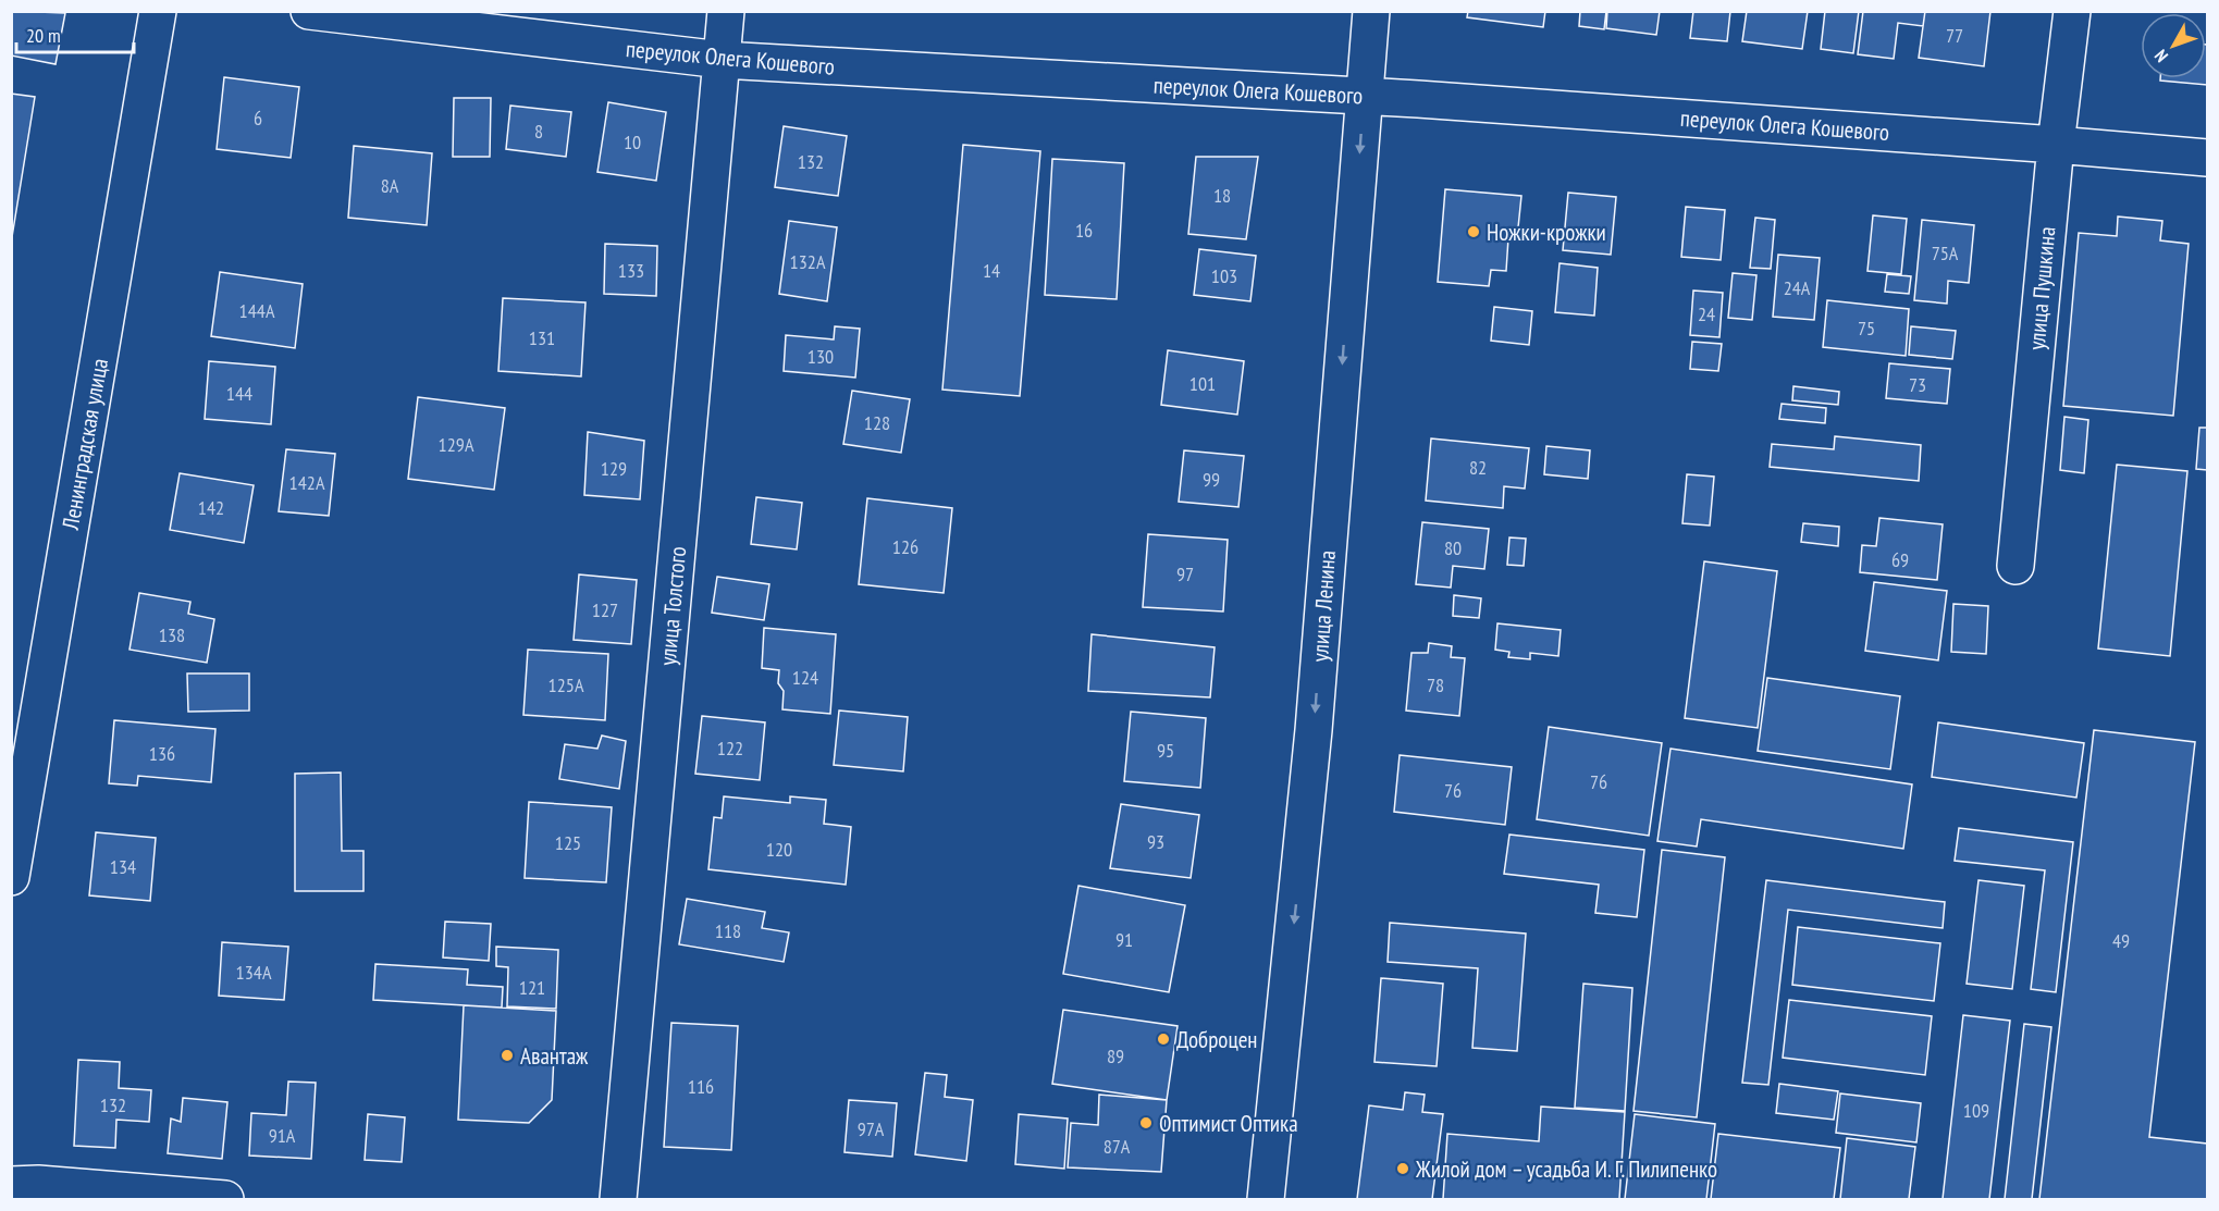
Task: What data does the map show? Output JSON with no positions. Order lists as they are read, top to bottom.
{
  "streets": {
    "street": [
      "переулок Олега Кошевого",
      "улица Пушкина",
      "Ленинградская улица",
      "улица Толстого",
      "улица Ленина"
    ]
  },
  "crossings": [
    ["переулок Олега Кошевого", "улица Пушкина"],
    ["переулок Олега Кошевого", "улица Толстого"],
    ["переулок Олега Кошевого", "улица Ленина"]
  ],
  "one_way": ["улица Ленина"],
  "places": [
    "Ножки-крожки",
    "Доброцен",
    "Авантаж",
    "Оптимист Оптика",
    "Жилой дом – усадьба И. Г. Пилипенко"
  ],
  "house_numbers": [
    "77",
    "6",
    "8",
    "10",
    "132",
    "8А",
    "18",
    "16",
    "75А",
    "132А",
    "133",
    "14",
    "103",
    "24А",
    "144А",
    "24",
    "75",
    "131",
    "130",
    "101",
    "73",
    "144",
    "128",
    "129А",
    "82",
    "129",
    "99",
    "142А",
    "142",
    "126",
    "80",
    "69",
    "97",
    "127",
    "138",
    "124",
    "125А",
    "78",
    "122",
    "95",
    "136",
    "76",
    "76",
    "93",
    "125",
    "120",
    "134",
    "118",
    "91",
    "49",
    "134А",
    "121",
    "89",
    "116",
    "132",
    "109",
    "97А",
    "91А",
    "87А"
  ],
  "scale_bar": "20 m",
  "north": "bottom left"
}
